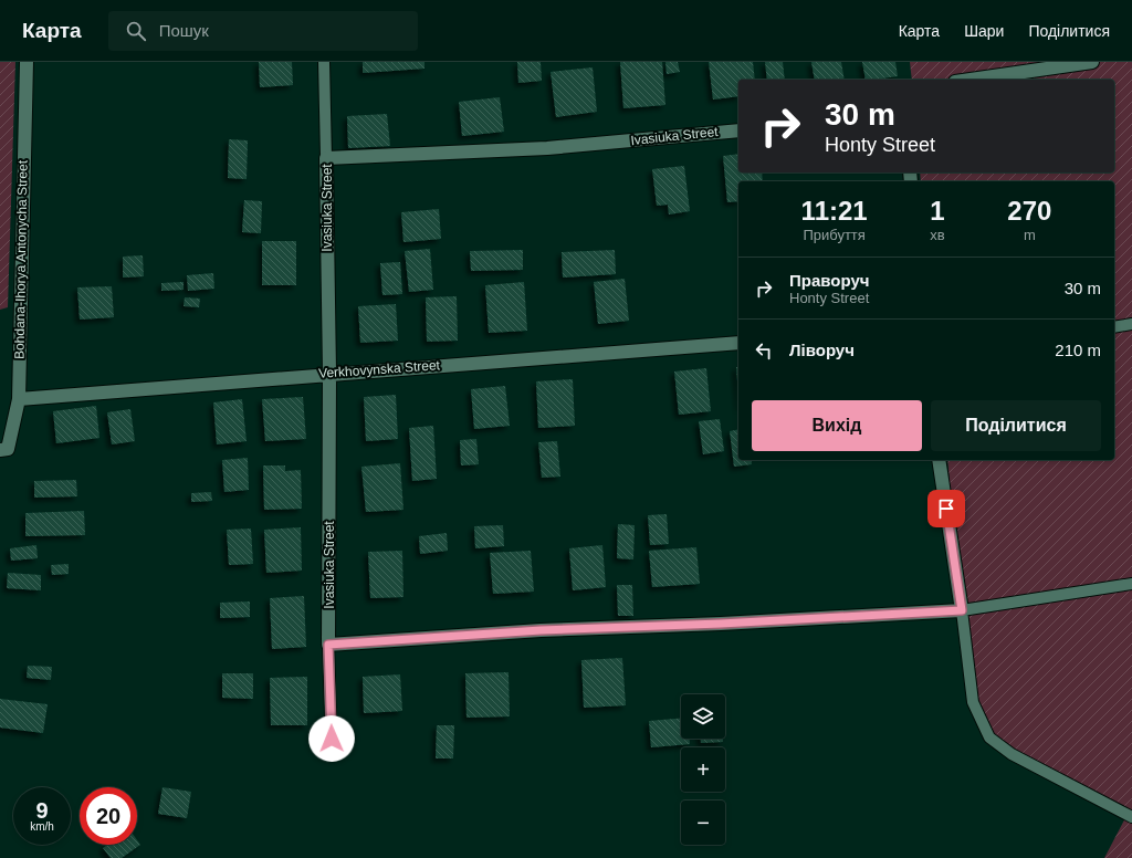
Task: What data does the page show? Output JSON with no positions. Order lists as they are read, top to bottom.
{
  "streets": {
    "street": ["Ivasiuka Street", "Bohdana-Ihorya Antonycha Street", "Verkhovynska Street"]
  },
  "crossings": [
    ["Ivasiuka Street", "Verkhovynska Street"],
    ["Bohdana-Ihorya Antonycha Street", "Verkhovynska Street"]
  ],
  "page": {
    "header": "Карта",
    "search": "Пошук",
    "nav": ["Карта", "Шари", "Поділитися"],
    "turn": ["30 m", "Honty Street"],
    "eta": [
      "11:21",
      "Прибуття",
      "1",
      "хв",
      "270",
      "m"
    ],
    "list": [
      {
        "name": "Праворуч",
        "note": "Honty Street",
        "value": "30 m"
      },
      {
        "name": "Ліворуч",
        "value": "210 m"
      }
    ],
    "buttons": ["Вихід", "Поділитися"],
    "map_buttons": ["+", "−"],
    "speed": "9 km/h",
    "limit": "20"
  }
}
